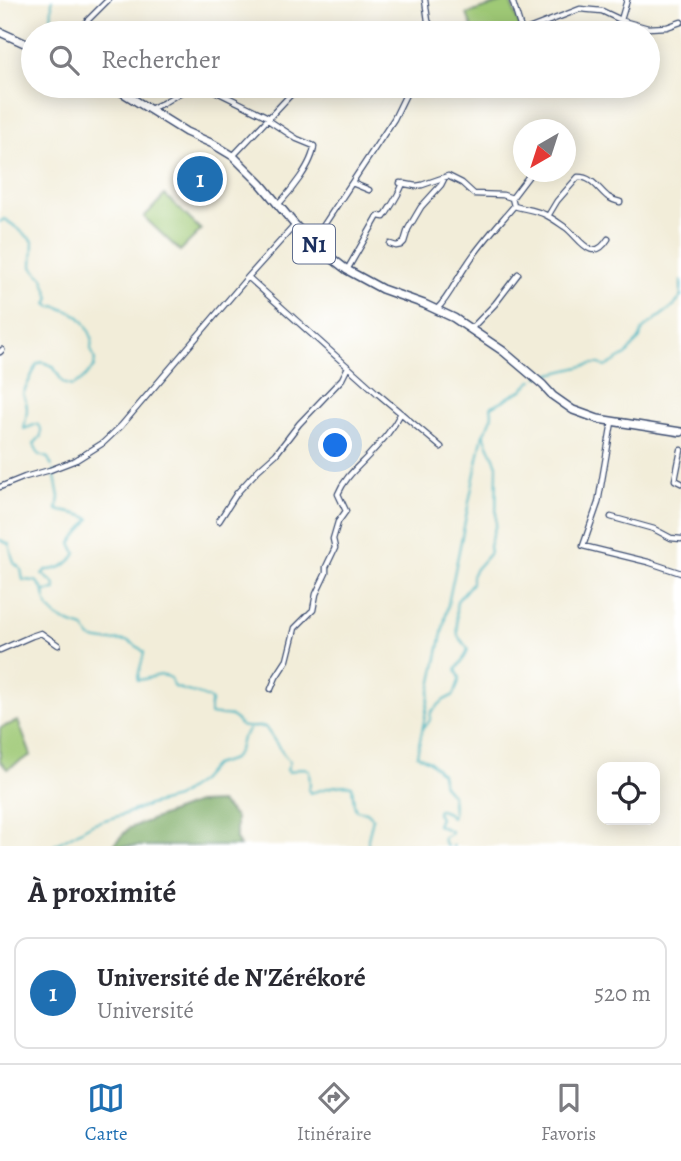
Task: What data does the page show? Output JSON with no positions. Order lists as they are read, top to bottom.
{
  "streets": {
    "main road": ["N1"]
  },
  "north": "bottom left",
  "page": {
    "search": "Rechercher",
    "pins": "1",
    "heading": "À proximité",
    "list": [
      {
        "mark": "1",
        "name": "Université de N'Zérékoré",
        "note": "Université",
        "value": "520 m"
      }
    ],
    "nav": ["Carte", "Itinéraire", "Favoris"]
  }
}
